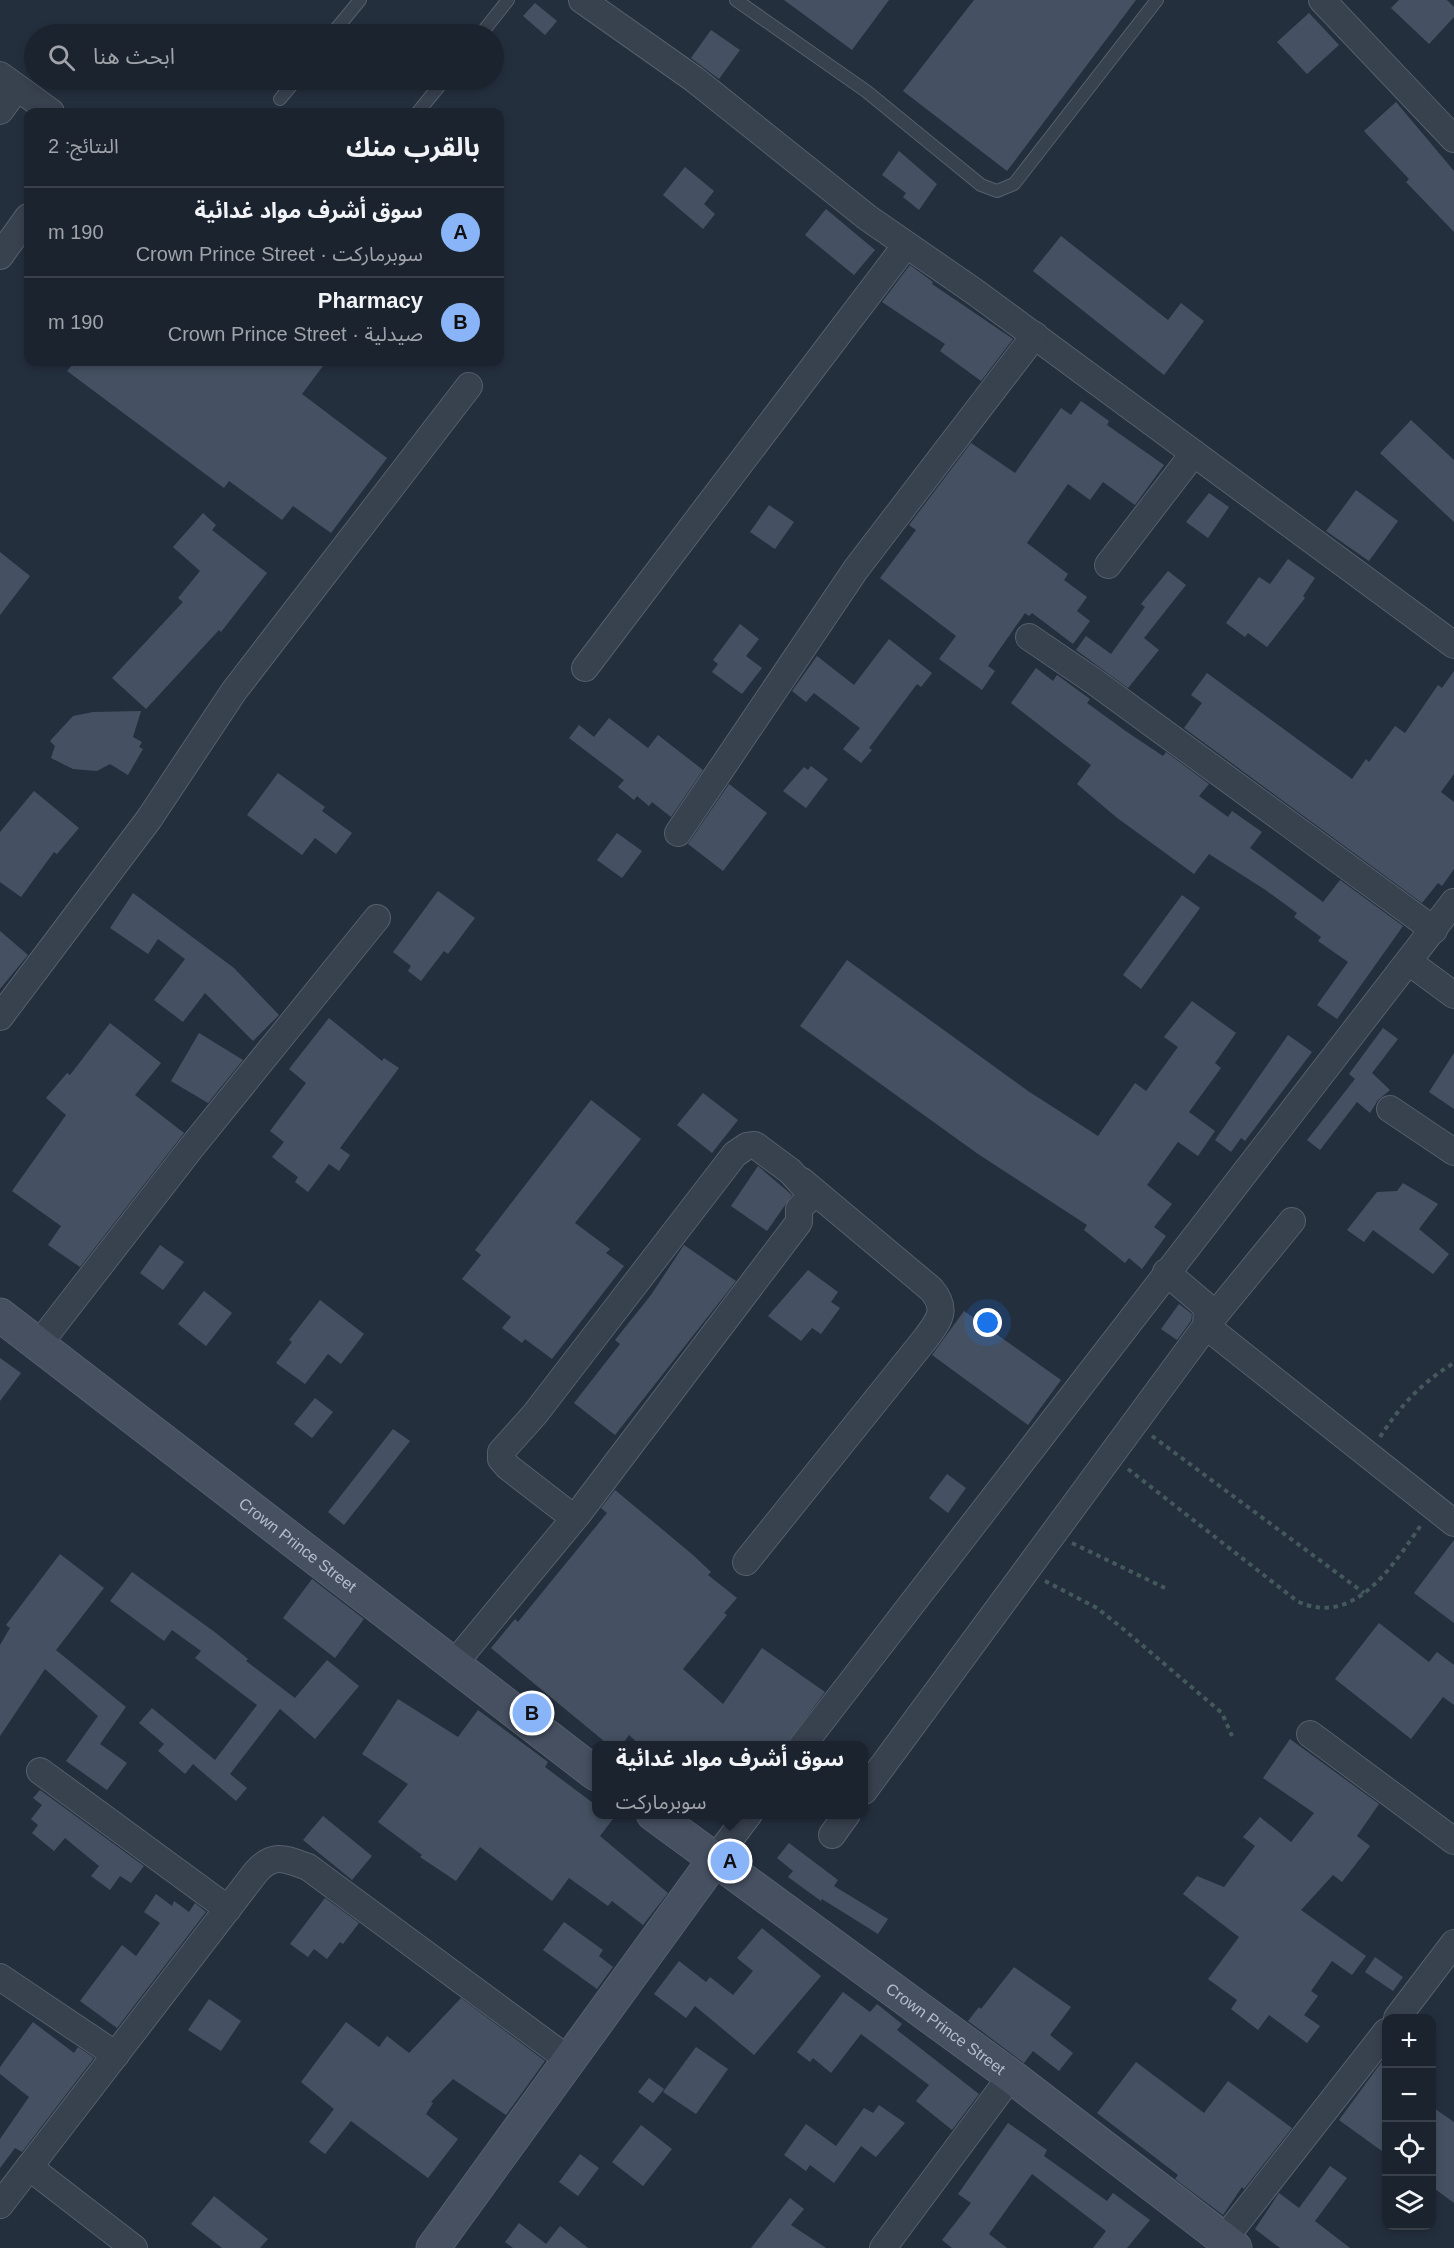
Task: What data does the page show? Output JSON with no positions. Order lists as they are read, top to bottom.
{
  "streets": {
    "main road": ["Crown Prince Street"]
  },
  "page": {
    "search": "ابحث هنا",
    "heading": ["بالقرب منك", "النتائج: 2"],
    "list": [
      {
        "mark": "A",
        "name": "سوق أشرف مواد غدائية",
        "note": "سوبرماركت · Crown Prince Street",
        "value": "190 m"
      },
      {
        "mark": "B",
        "name": "Pharmacy",
        "note": "صيدلية · Crown Prince Street",
        "value": "190 m"
      }
    ],
    "pins": ["B", "A"],
    "popup": ["سوق أشرف مواد غدائية", "سوبرماركت"],
    "map_buttons": ["+", "−"]
  }
}
